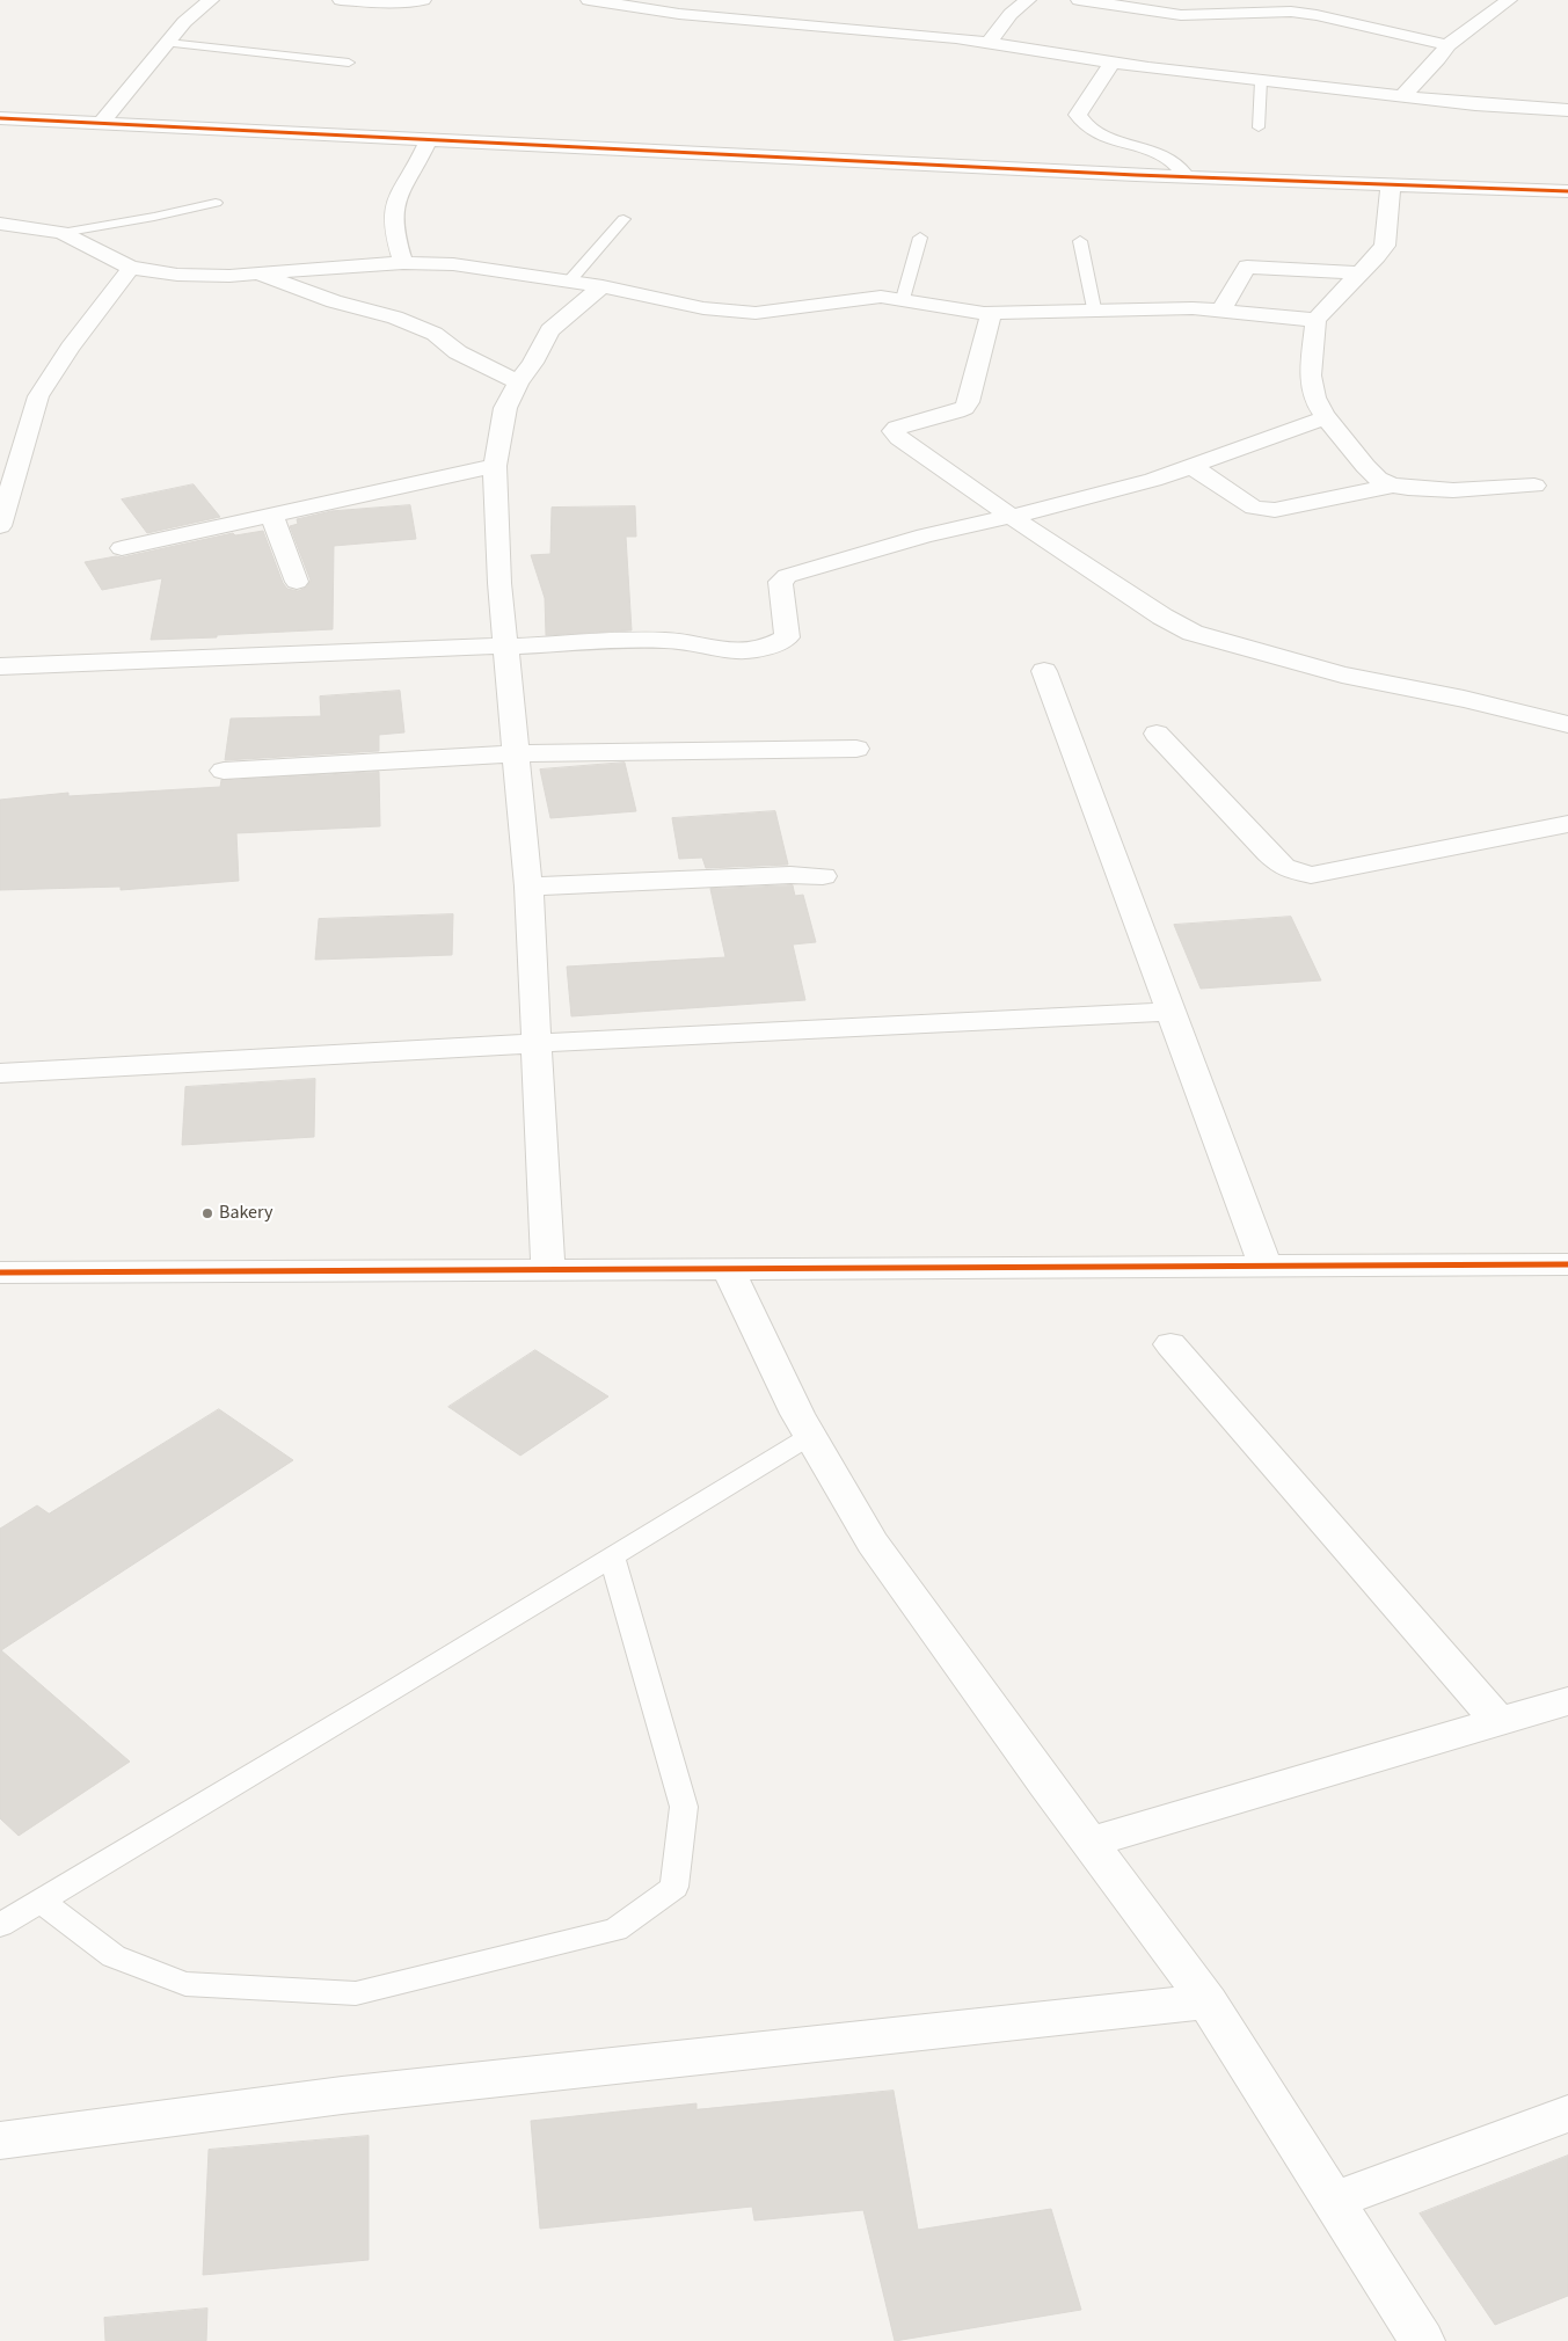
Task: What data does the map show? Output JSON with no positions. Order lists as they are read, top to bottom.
{
  "places": ["Bakery"]
}
